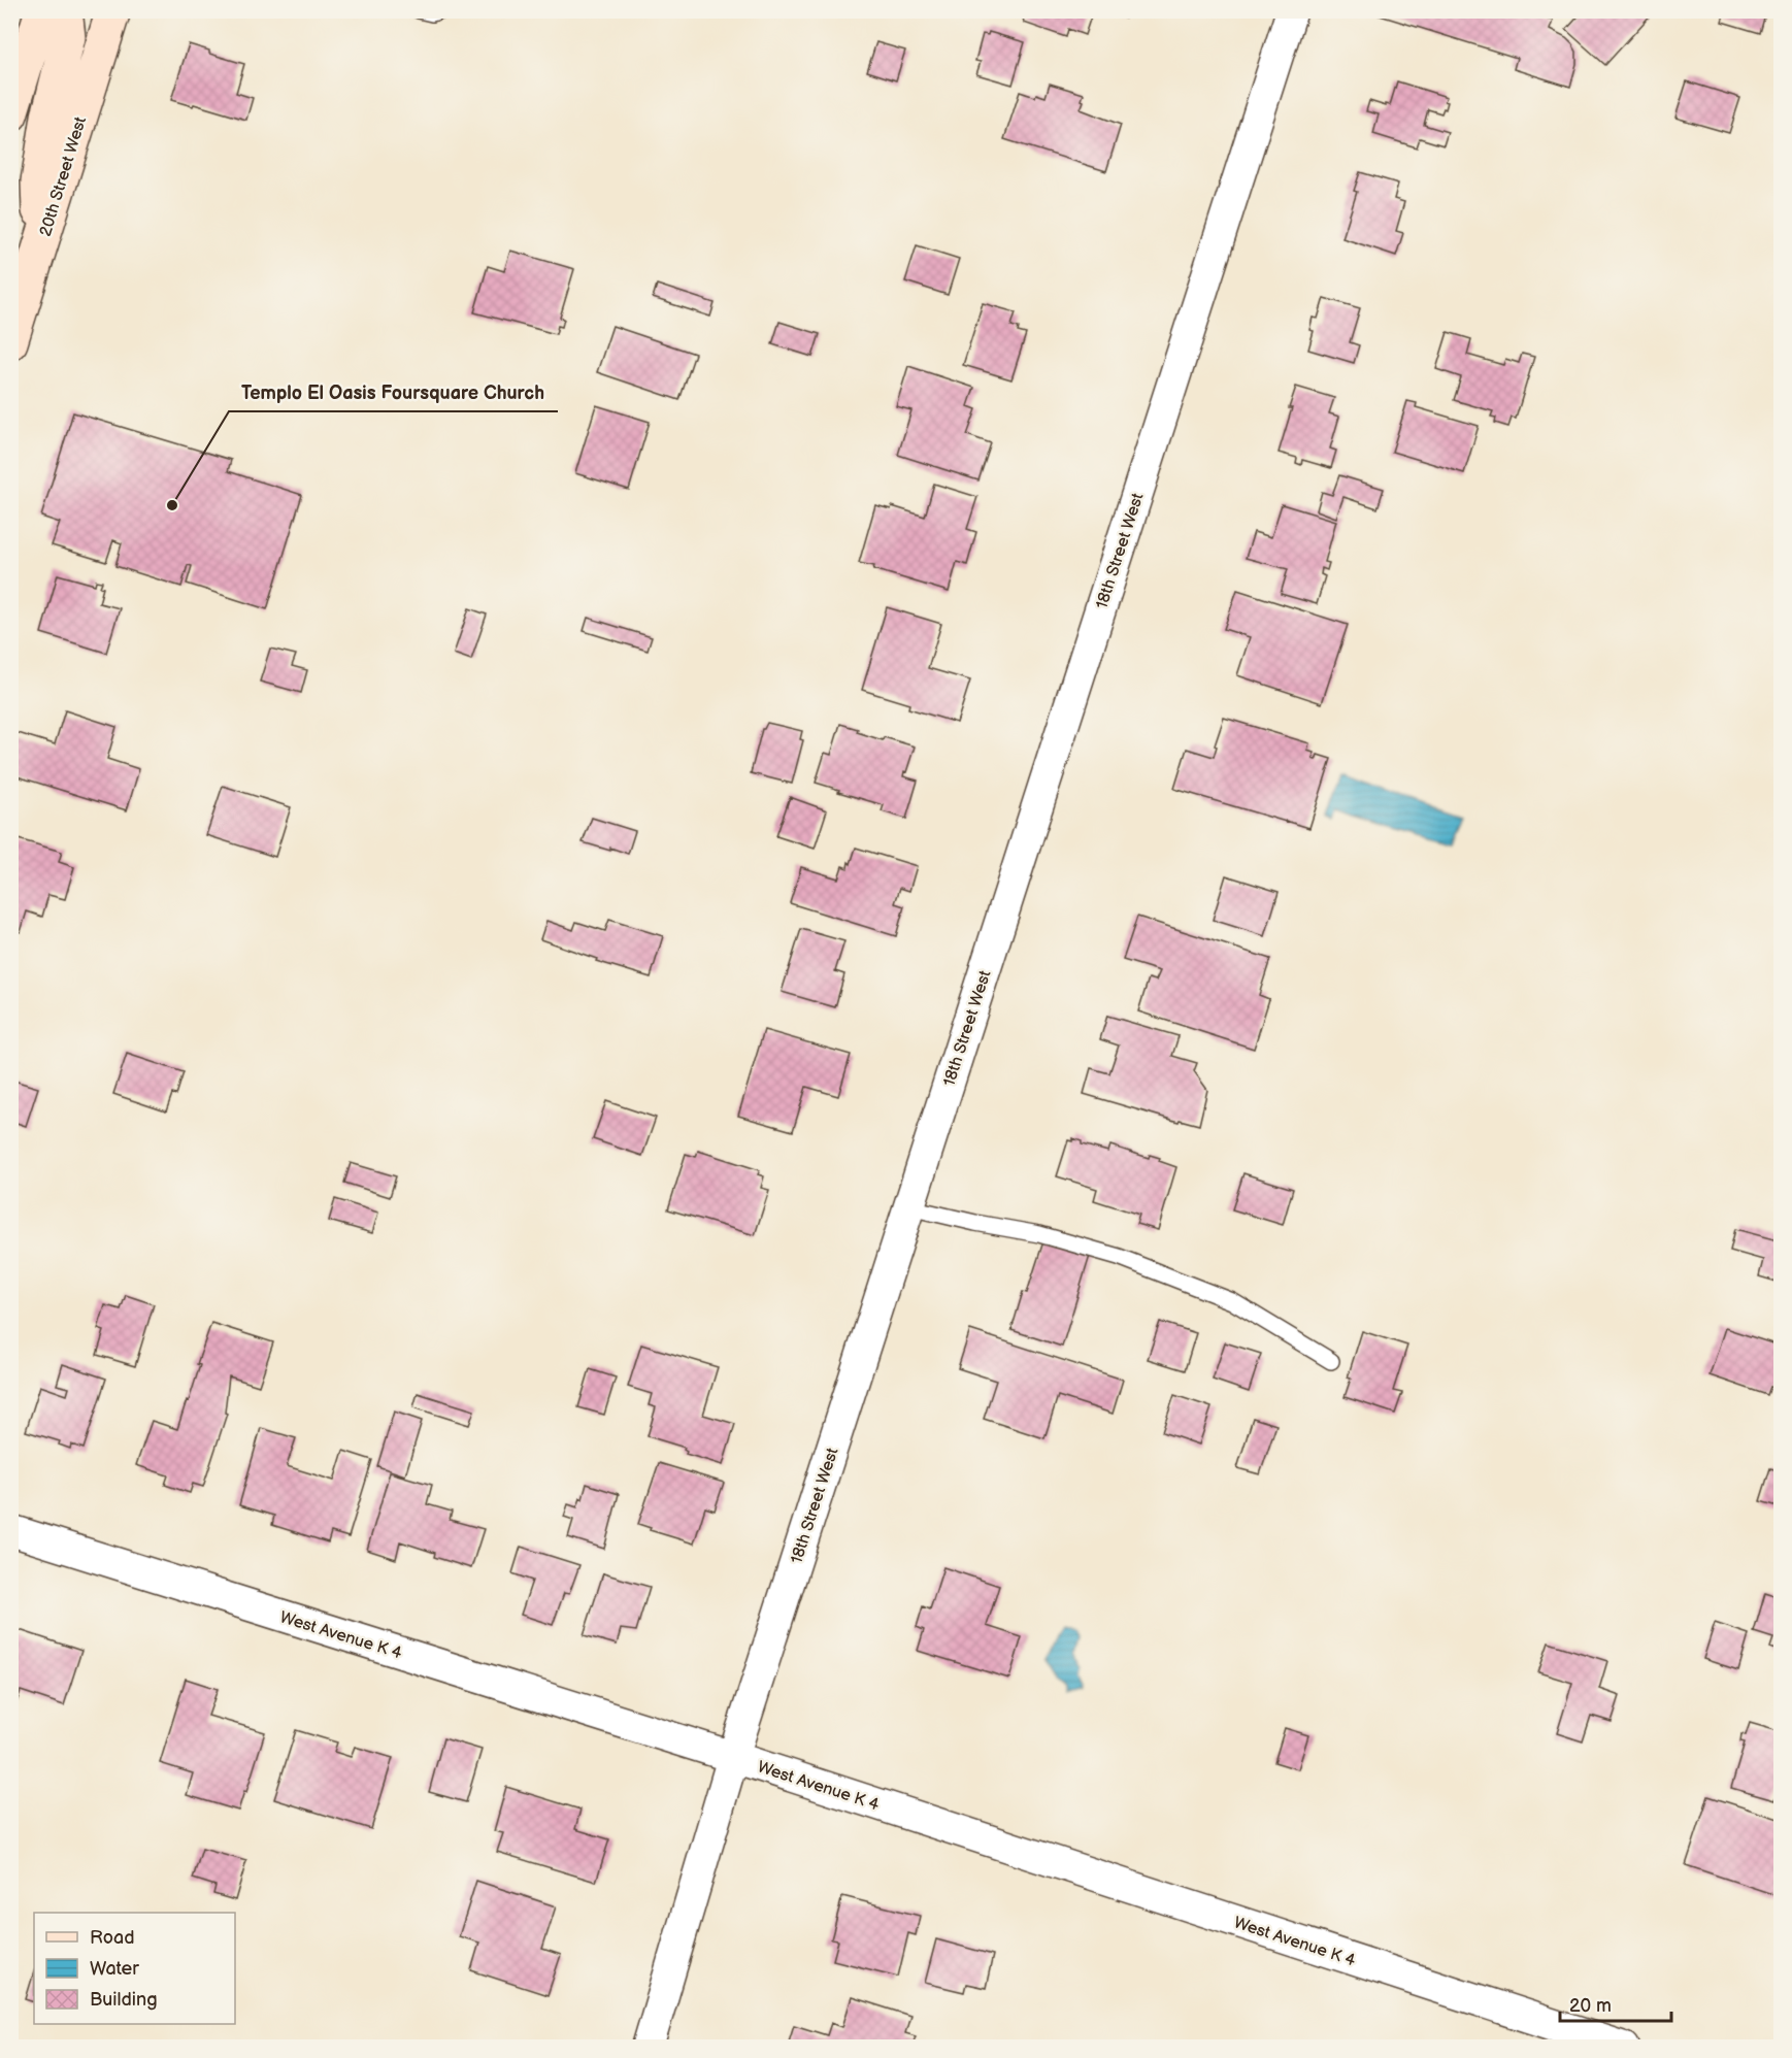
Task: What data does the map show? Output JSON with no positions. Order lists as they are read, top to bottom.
{
  "streets": {
    "main road": ["20th Street West"],
    "street": ["18th Street West", "West Avenue K 4"]
  },
  "crossings": [
    ["18th Street West", "West Avenue K 4"]
  ],
  "places": ["Templo El Oasis Foursquare Church"],
  "legend": ["Road", "Water", "Building"],
  "scale_bar": "20 m"
}
